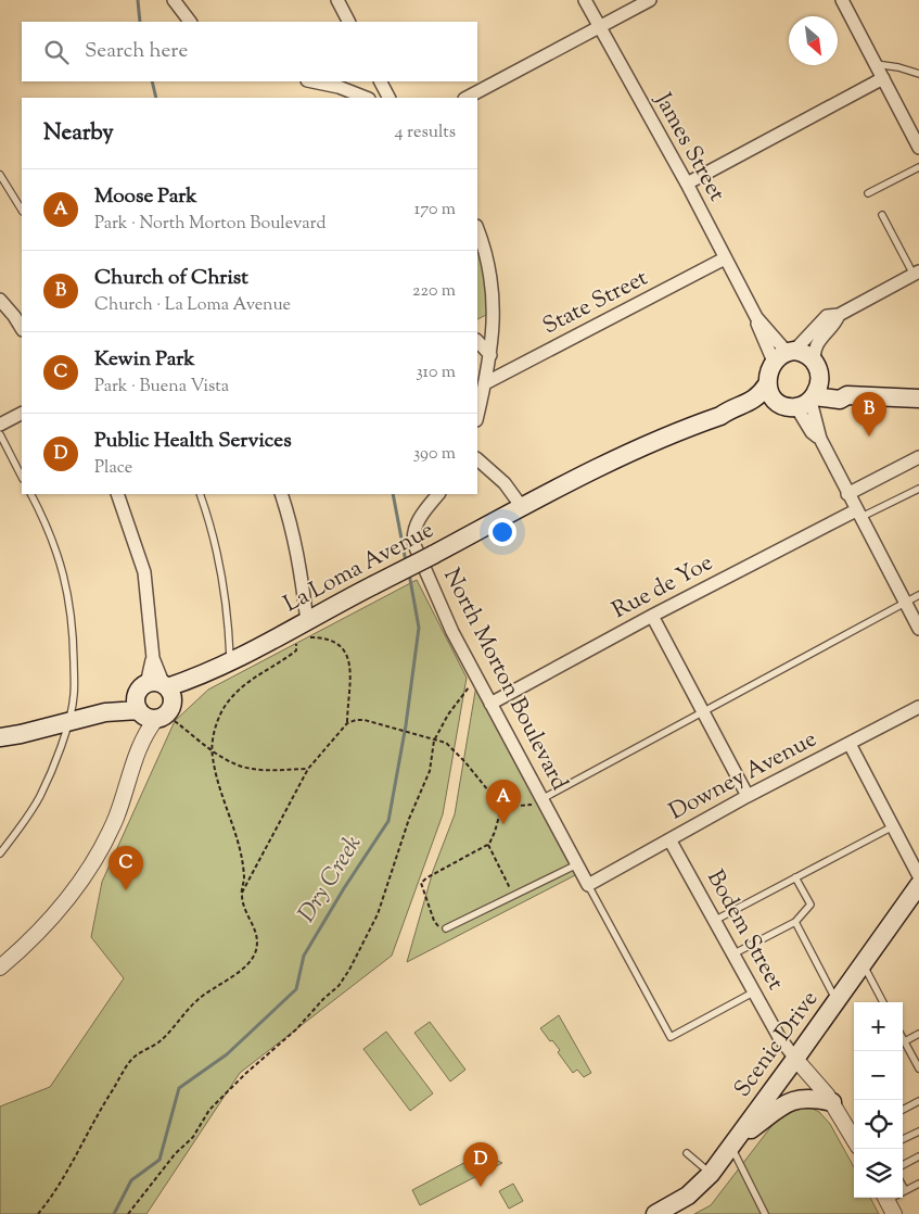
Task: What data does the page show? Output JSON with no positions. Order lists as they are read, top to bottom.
{
  "streets": {
    "main road": ["La Loma Avenue", "Scenic Drive"],
    "street": [
      "James Street",
      "State Street",
      "Rue de Yoe",
      "North Morton Boulevard",
      "Downey Avenue",
      "Bodem Street"
    ]
  },
  "crossings": [
    ["James Street", "State Street"],
    ["James Street", "La Loma Avenue"],
    ["Rue de Yoe", "North Morton Boulevard"],
    ["North Morton Boulevard", "Downey Avenue"],
    ["Downey Avenue", "Bodem Street"],
    ["Bodem Street", "Scenic Drive"]
  ],
  "water": ["Dry Creek"],
  "north": "bottom right",
  "page": {
    "search": "Search here",
    "heading": ["Nearby", "4 results"],
    "list": [
      {
        "mark": "A",
        "name": "Moose Park",
        "note": "Park · North Morton Boulevard",
        "value": "170 m"
      },
      {
        "mark": "B",
        "name": "Church of Christ",
        "note": "Church · La Loma Avenue",
        "value": "220 m"
      },
      {
        "mark": "C",
        "name": "Kewin Park",
        "note": "Park · Buena Vista",
        "value": "310 m"
      },
      {
        "mark": "D",
        "name": "Public Health Services",
        "note": "Place",
        "value": "390 m"
      }
    ],
    "pins": [
      "B",
      "A",
      "C",
      "D"
    ],
    "map_buttons": ["+", "−"]
  }
}
